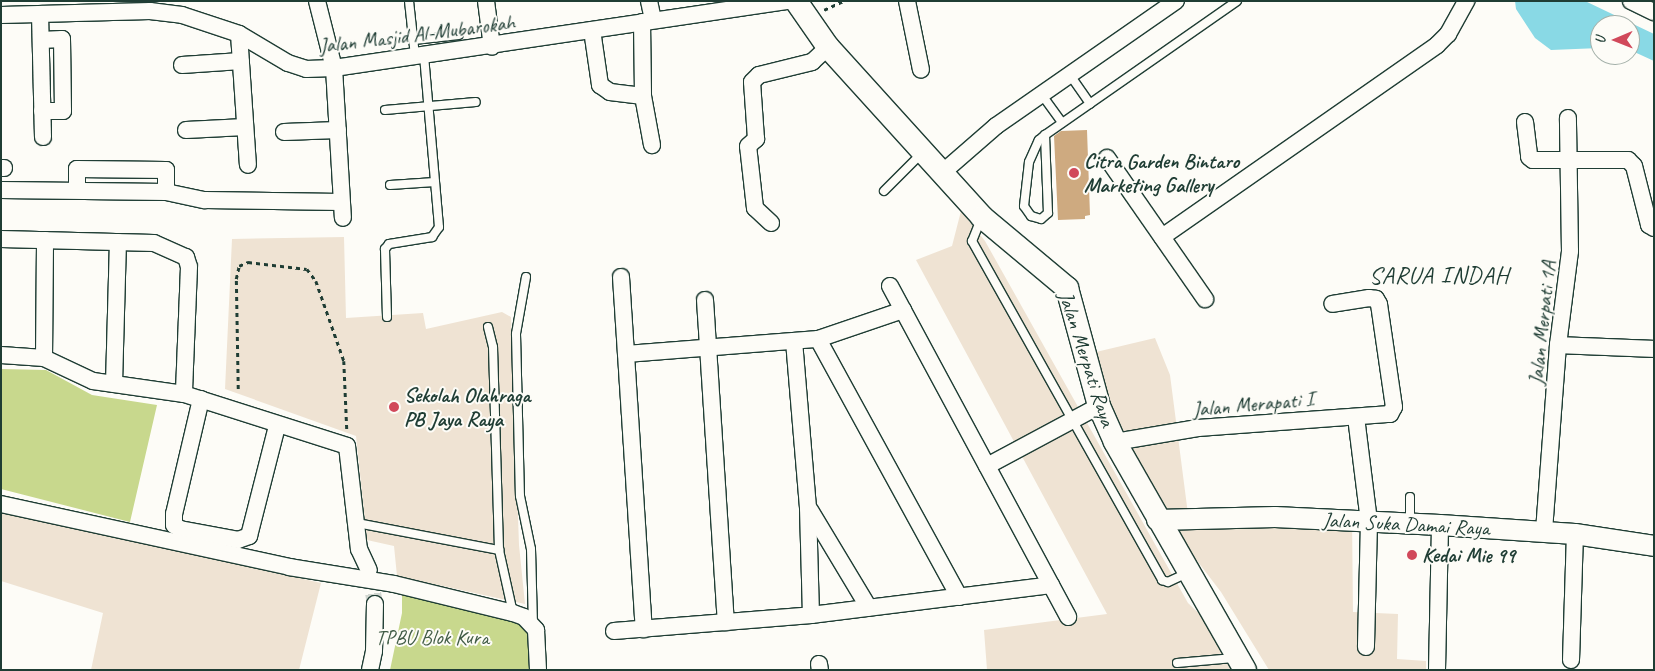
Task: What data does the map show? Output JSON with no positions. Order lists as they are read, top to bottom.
{
  "streets": {
    "main road": ["Jalan Merpati Raya"],
    "street": [
      "Jalan Masjid Al-Mubarokah",
      "Jalan Merpati 1A",
      "Jalan Merapati I",
      "Jalan Suka Damai Raya"
    ]
  },
  "crossings": [
    ["Jalan Merpati 1A", "Jalan Suka Damai Raya"],
    ["Jalan Merpati Raya", "Jalan Merapati I"],
    ["Jalan Merpati Raya", "Jalan Suka Damai Raya"]
  ],
  "districts": ["SARUA INDAH"],
  "parks": ["TPBU Blok Kura"],
  "places": ["Citra Garden Bintaro Marketing Gallery", "Sekolah Olahraga PB Jaya Raya", "Kedai Mie 99"],
  "north": "left"
}
